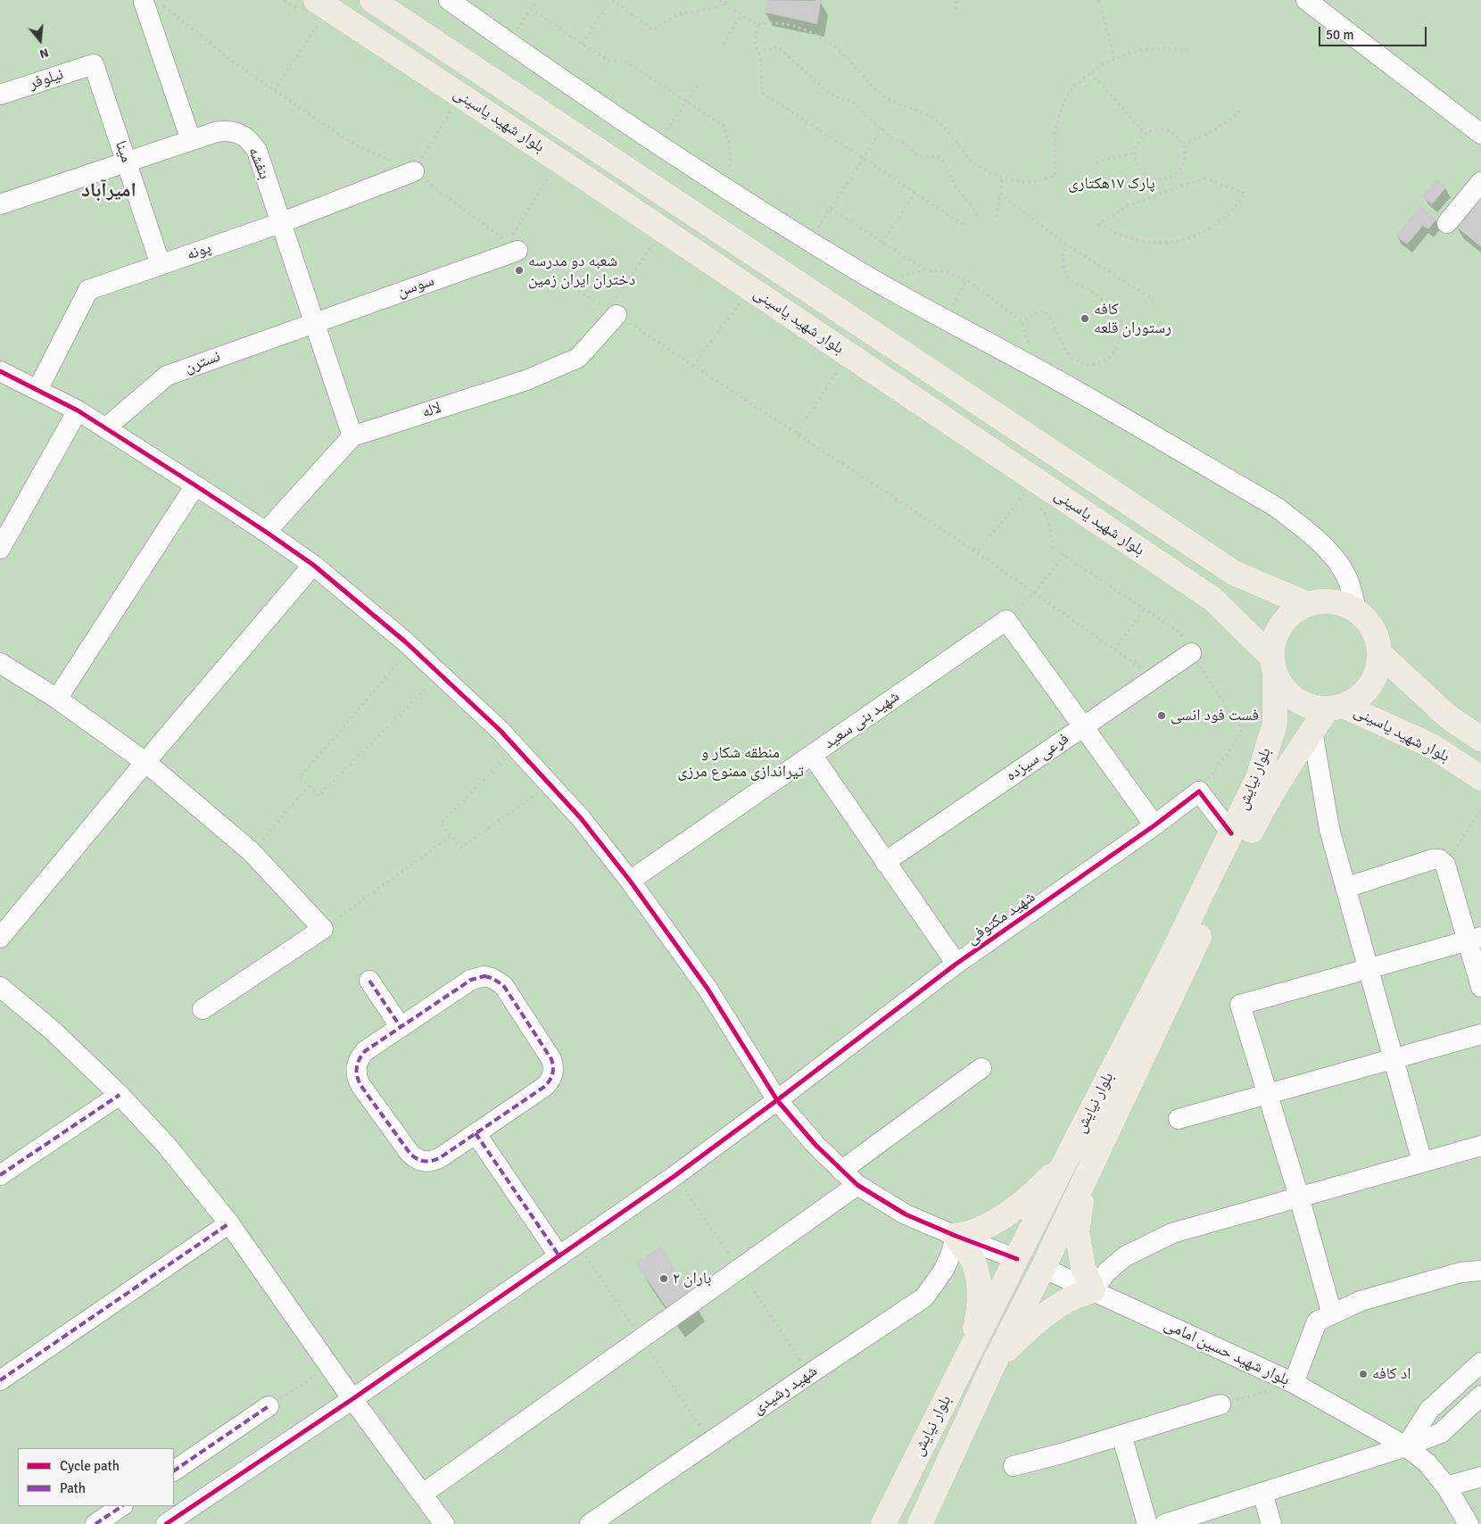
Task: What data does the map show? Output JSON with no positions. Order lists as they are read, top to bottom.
{
  "streets": {
    "main road": ["بلوار شهید یاسینی", "بلوار نیایش"],
    "street": [
      "نیلوفر",
      "مینا",
      "بنفشه",
      "پونه",
      "سوسن",
      "نسترن",
      "لاله",
      "شهید بنی سعید",
      "فرعی سیزده",
      "شهید مکتوفی",
      "بلوار شهید حسین امامی",
      "شهید رشیدی"
    ]
  },
  "crossings": [
    ["نیلوفر", "مینا"],
    ["بلوار شهید یاسینی", "بلوار نیایش"],
    ["مینا", "بنفشه"],
    ["مینا", "پونه"],
    ["بنفشه", "پونه"],
    ["بنفشه", "سوسن"],
    ["بنفشه", "نسترن"],
    ["بنفشه", "لاله"],
    ["سوسن", "نسترن"],
    ["بلوار نیایش", "بلوار شهید حسین امامی"]
  ],
  "districts": ["امیرآباد"],
  "parks": ["پارک ۱۷هکتاری", "منطقه شکار و تیراندازی ممنوع مرزی"],
  "places": [
    "شعبه دو مدرسه دختران ایران زمین",
    "کافه رستوران قلعه",
    "فست فود انسی",
    "باران ۲",
    "اد کافه"
  ],
  "legend": ["Cycle path", "Path"],
  "scale_bar": "50 m",
  "north": "bottom"
}
